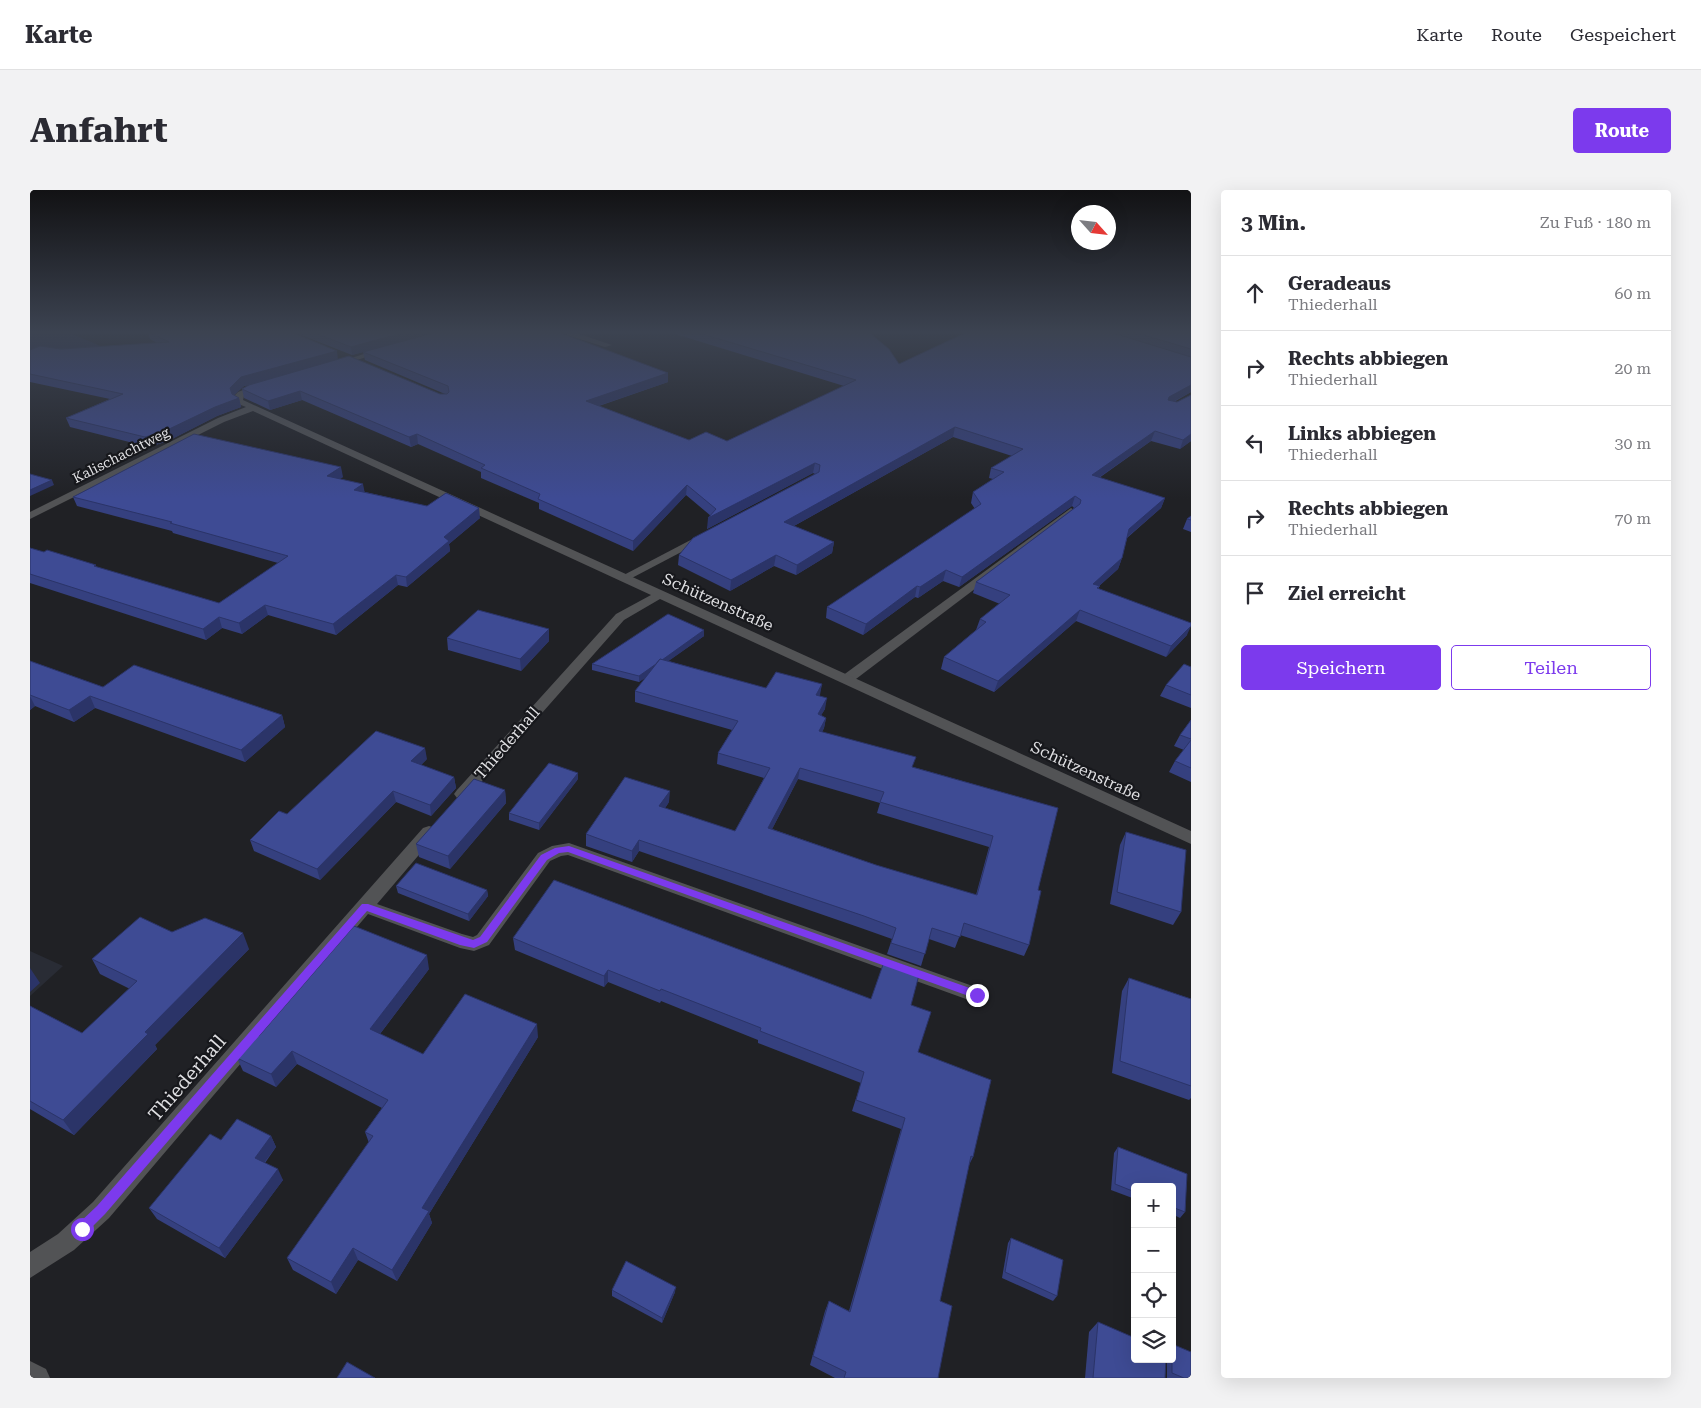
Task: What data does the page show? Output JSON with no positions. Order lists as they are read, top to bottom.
{
  "streets": {
    "street": ["Kalischachtweg", "Schützenstraße", "Thiederhall"]
  },
  "crossings": [
    ["Kalischachtweg", "Schützenstraße"],
    ["Schützenstraße", "Thiederhall"]
  ],
  "north": "bottom right",
  "page": {
    "header": "Karte",
    "nav": ["Karte", "Route", "Gespeichert"],
    "buttons": [
      "Route",
      ["Speichern", "Teilen"]
    ],
    "title": "Anfahrt",
    "heading": ["3 Min.", "Zu Fuß · 180 m"],
    "list": [
      ["Geradeaus", "Thiederhall", "60 m"],
      ["Rechts abbiegen", "Thiederhall", "20 m"],
      ["Links abbiegen", "Thiederhall", "30 m"],
      ["Rechts abbiegen", "Thiederhall", "70 m"],
      "Ziel erreicht"
    ],
    "map_buttons": ["+", "−"]
  }
}
